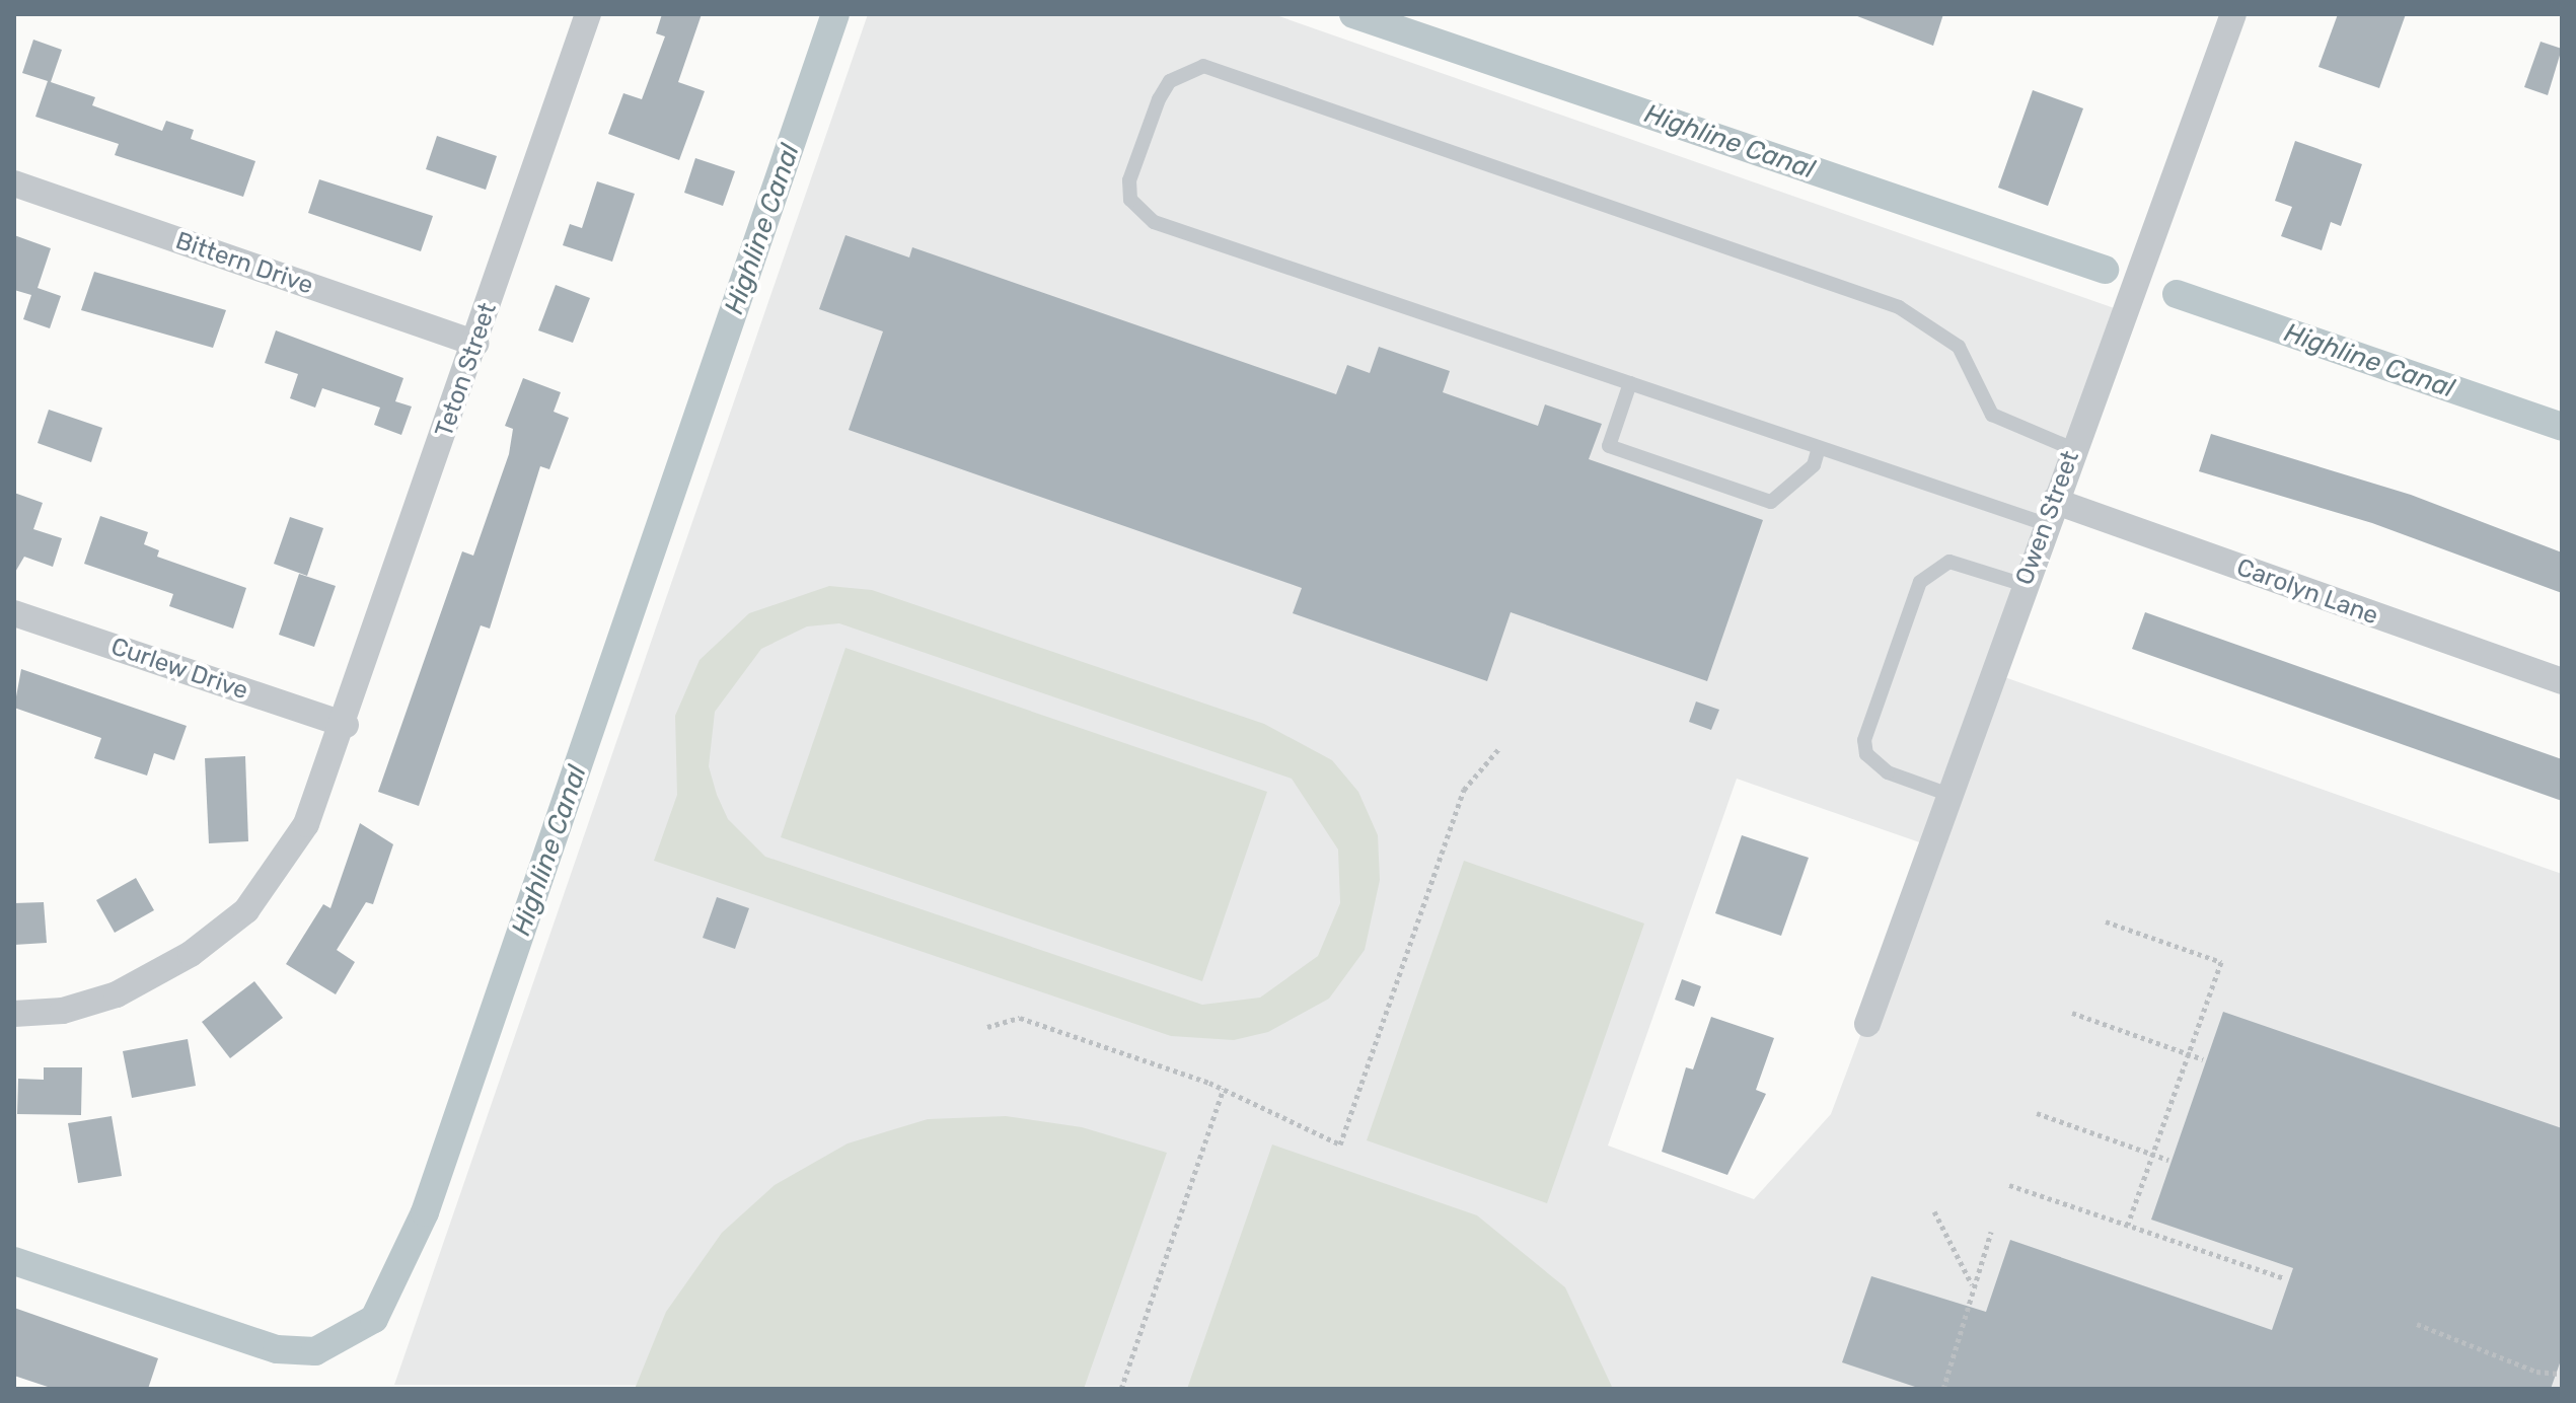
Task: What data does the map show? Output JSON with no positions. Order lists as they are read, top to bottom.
{
  "streets": {
    "street": [
      "Bittern Drive",
      "Teton Street",
      "Owen Street",
      "Carolyn Lane",
      "Curlew Drive"
    ]
  },
  "crossings": [
    ["Bittern Drive", "Teton Street"],
    ["Teton Street", "Curlew Drive"],
    ["Owen Street", "Carolyn Lane"]
  ],
  "water": ["Highline Canal"]
}
